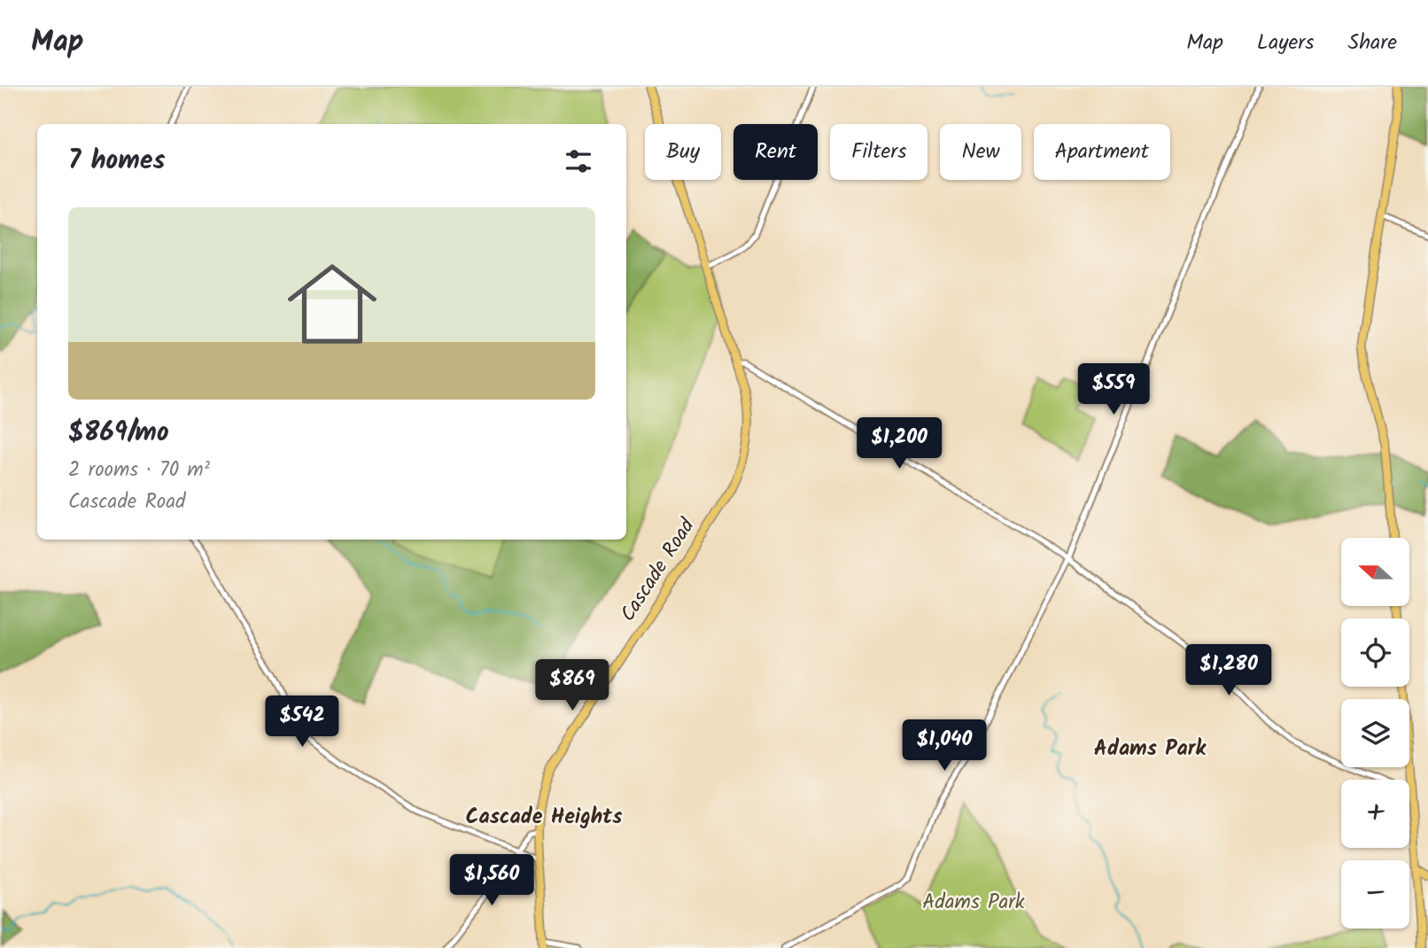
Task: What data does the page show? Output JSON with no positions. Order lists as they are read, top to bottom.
{
  "streets": {
    "main road": ["Cascade Road"]
  },
  "districts": ["Adams Park", "Cascade Heights"],
  "parks": ["Adams Park"],
  "north": "left",
  "page": {
    "header": "Map",
    "nav": ["Map", "Layers", "Share"],
    "chip": [
      "Buy",
      "Rent",
      "Filters",
      "New",
      "Apartment"
    ],
    "heading": "7 homes",
    "list": [
      {
        "name": "$869/mo",
        "note": "2 rooms · 70 m² · Cascade Road"
      }
    ],
    "price": [
      "$559",
      "$1,200",
      "$1,280",
      "$869",
      "$542",
      "$1,040",
      "$1,560"
    ],
    "map_buttons": ["+", "−"]
  }
}
